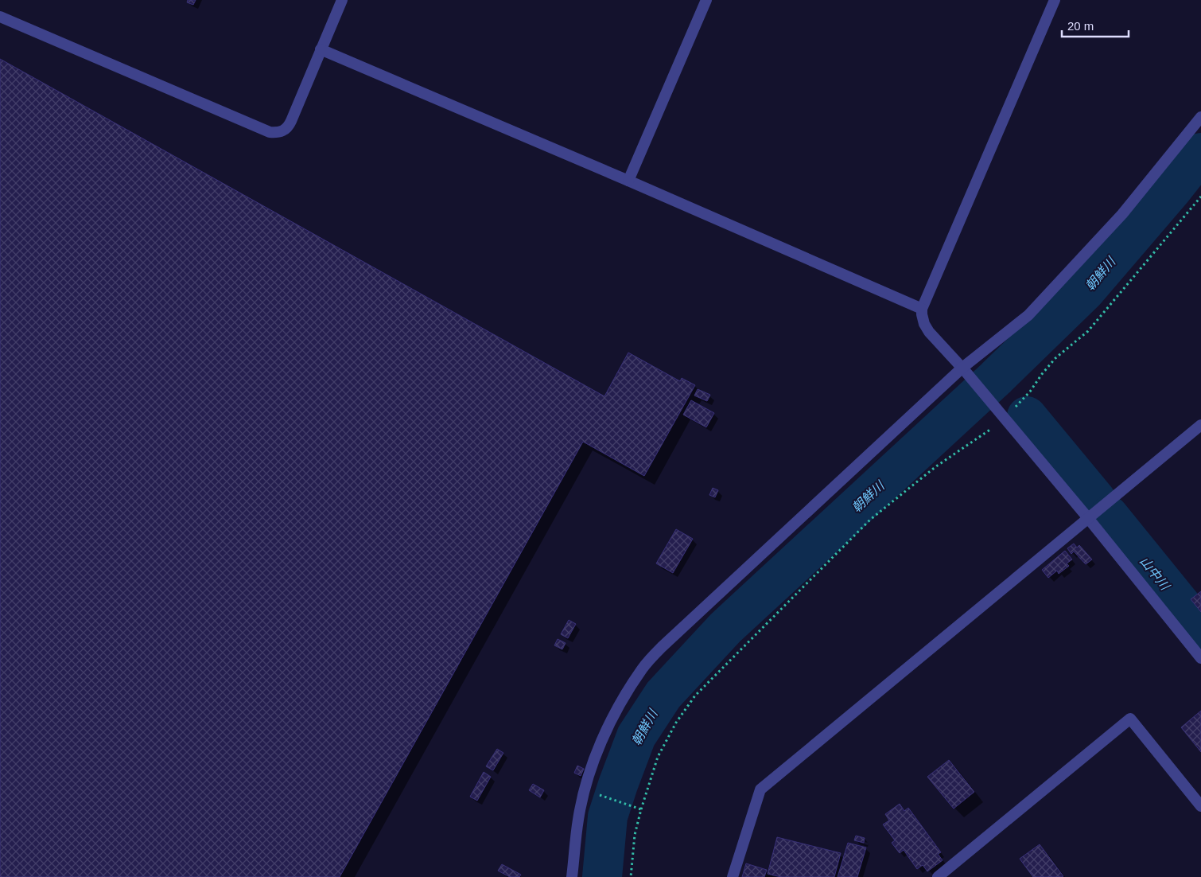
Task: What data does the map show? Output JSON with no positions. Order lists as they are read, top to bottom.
{
  "water": ["朝鮮川", "山中川"],
  "scale_bar": "20 m"
}
